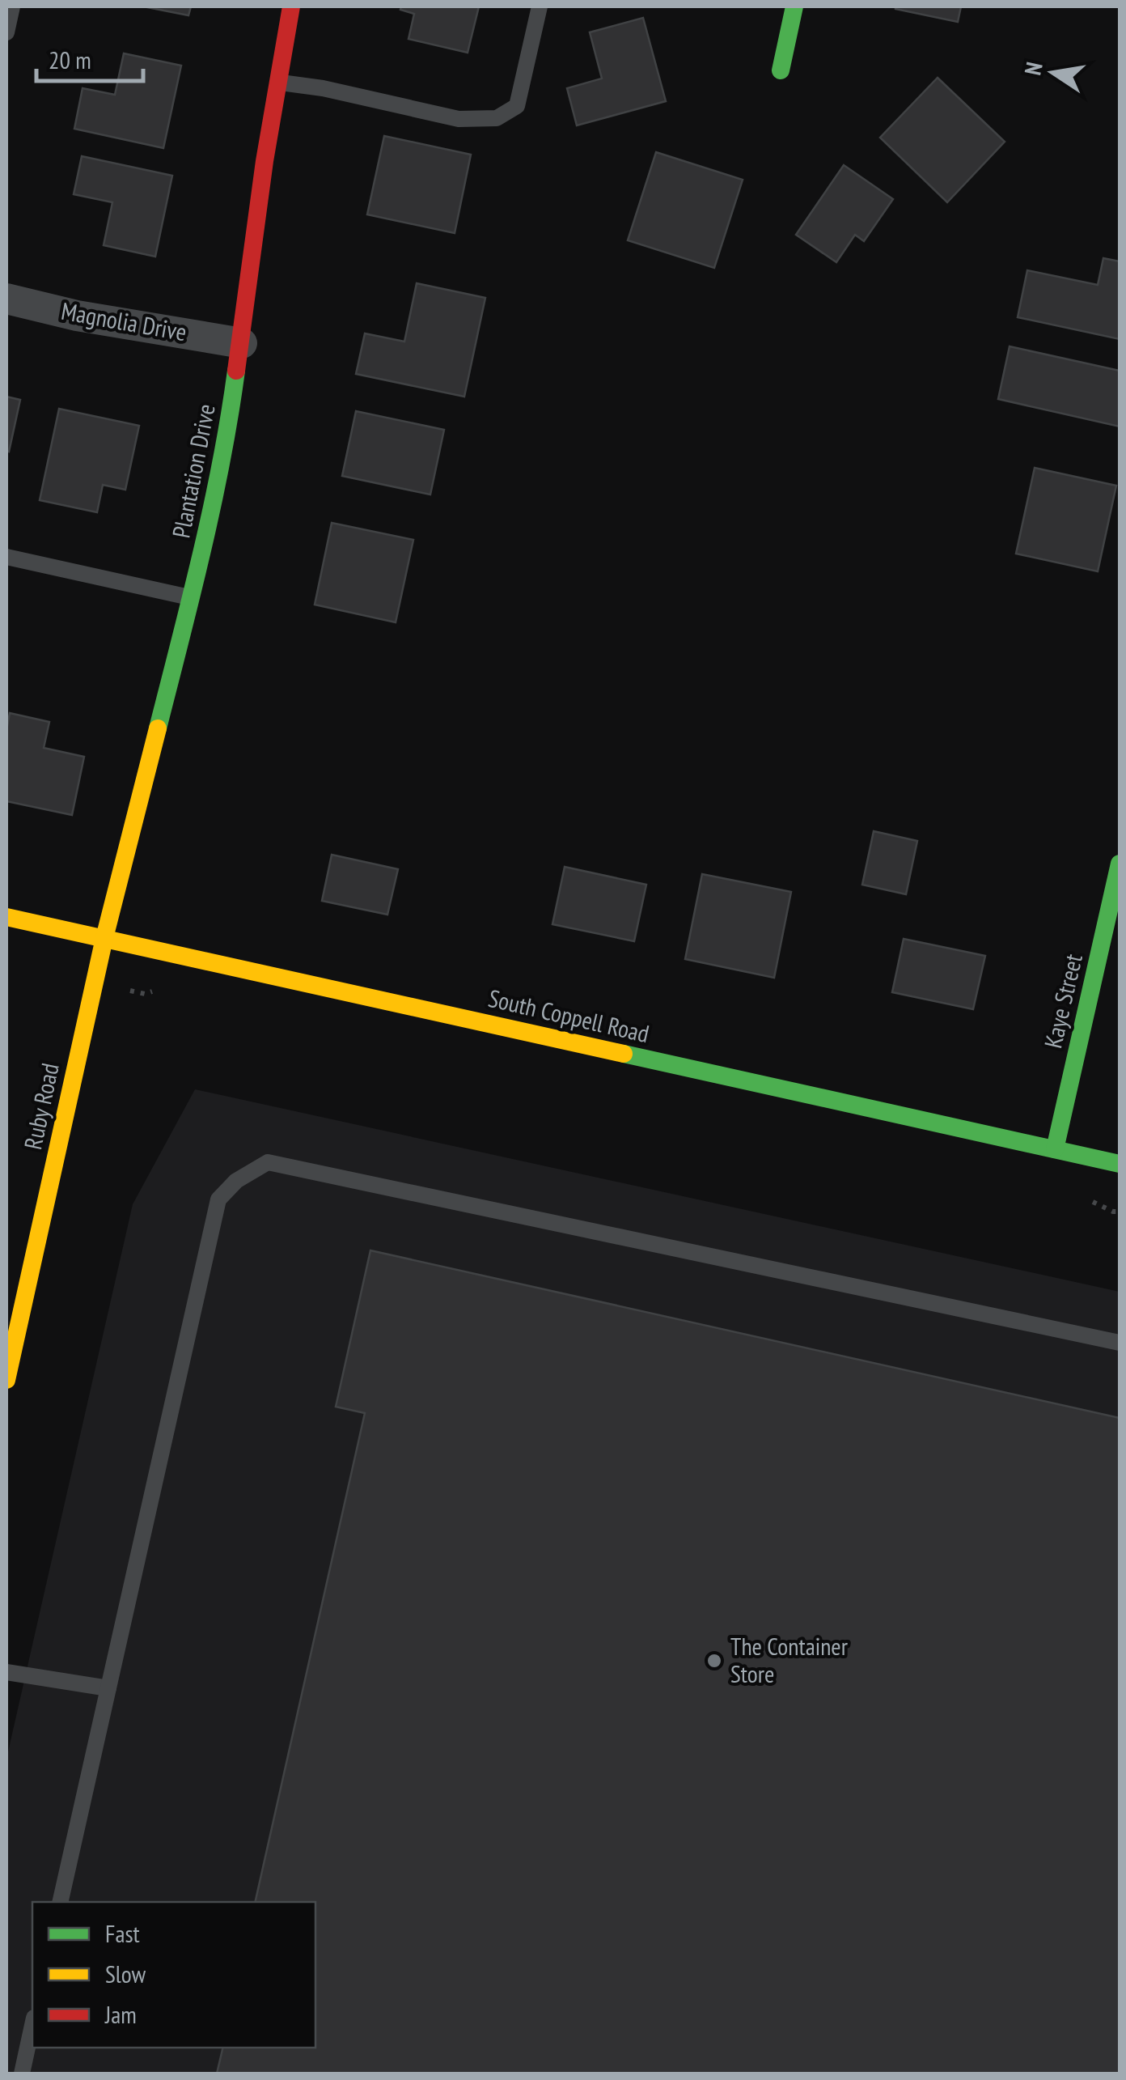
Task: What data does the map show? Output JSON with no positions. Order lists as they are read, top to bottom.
{
  "streets": {
    "street": [
      "Magnolia Drive",
      "Plantation Drive",
      "Kaye Street",
      "South Coppell Road",
      "Ruby Road"
    ]
  },
  "crossings": [
    ["Magnolia Drive", "Plantation Drive"],
    ["Plantation Drive", "South Coppell Road"],
    ["Plantation Drive", "Ruby Road"],
    ["Kaye Street", "South Coppell Road"],
    ["South Coppell Road", "Ruby Road"]
  ],
  "places": ["The Container Store"],
  "legend": ["Fast", "Slow", "Jam"],
  "scale_bar": "20 m",
  "north": "left"
}
